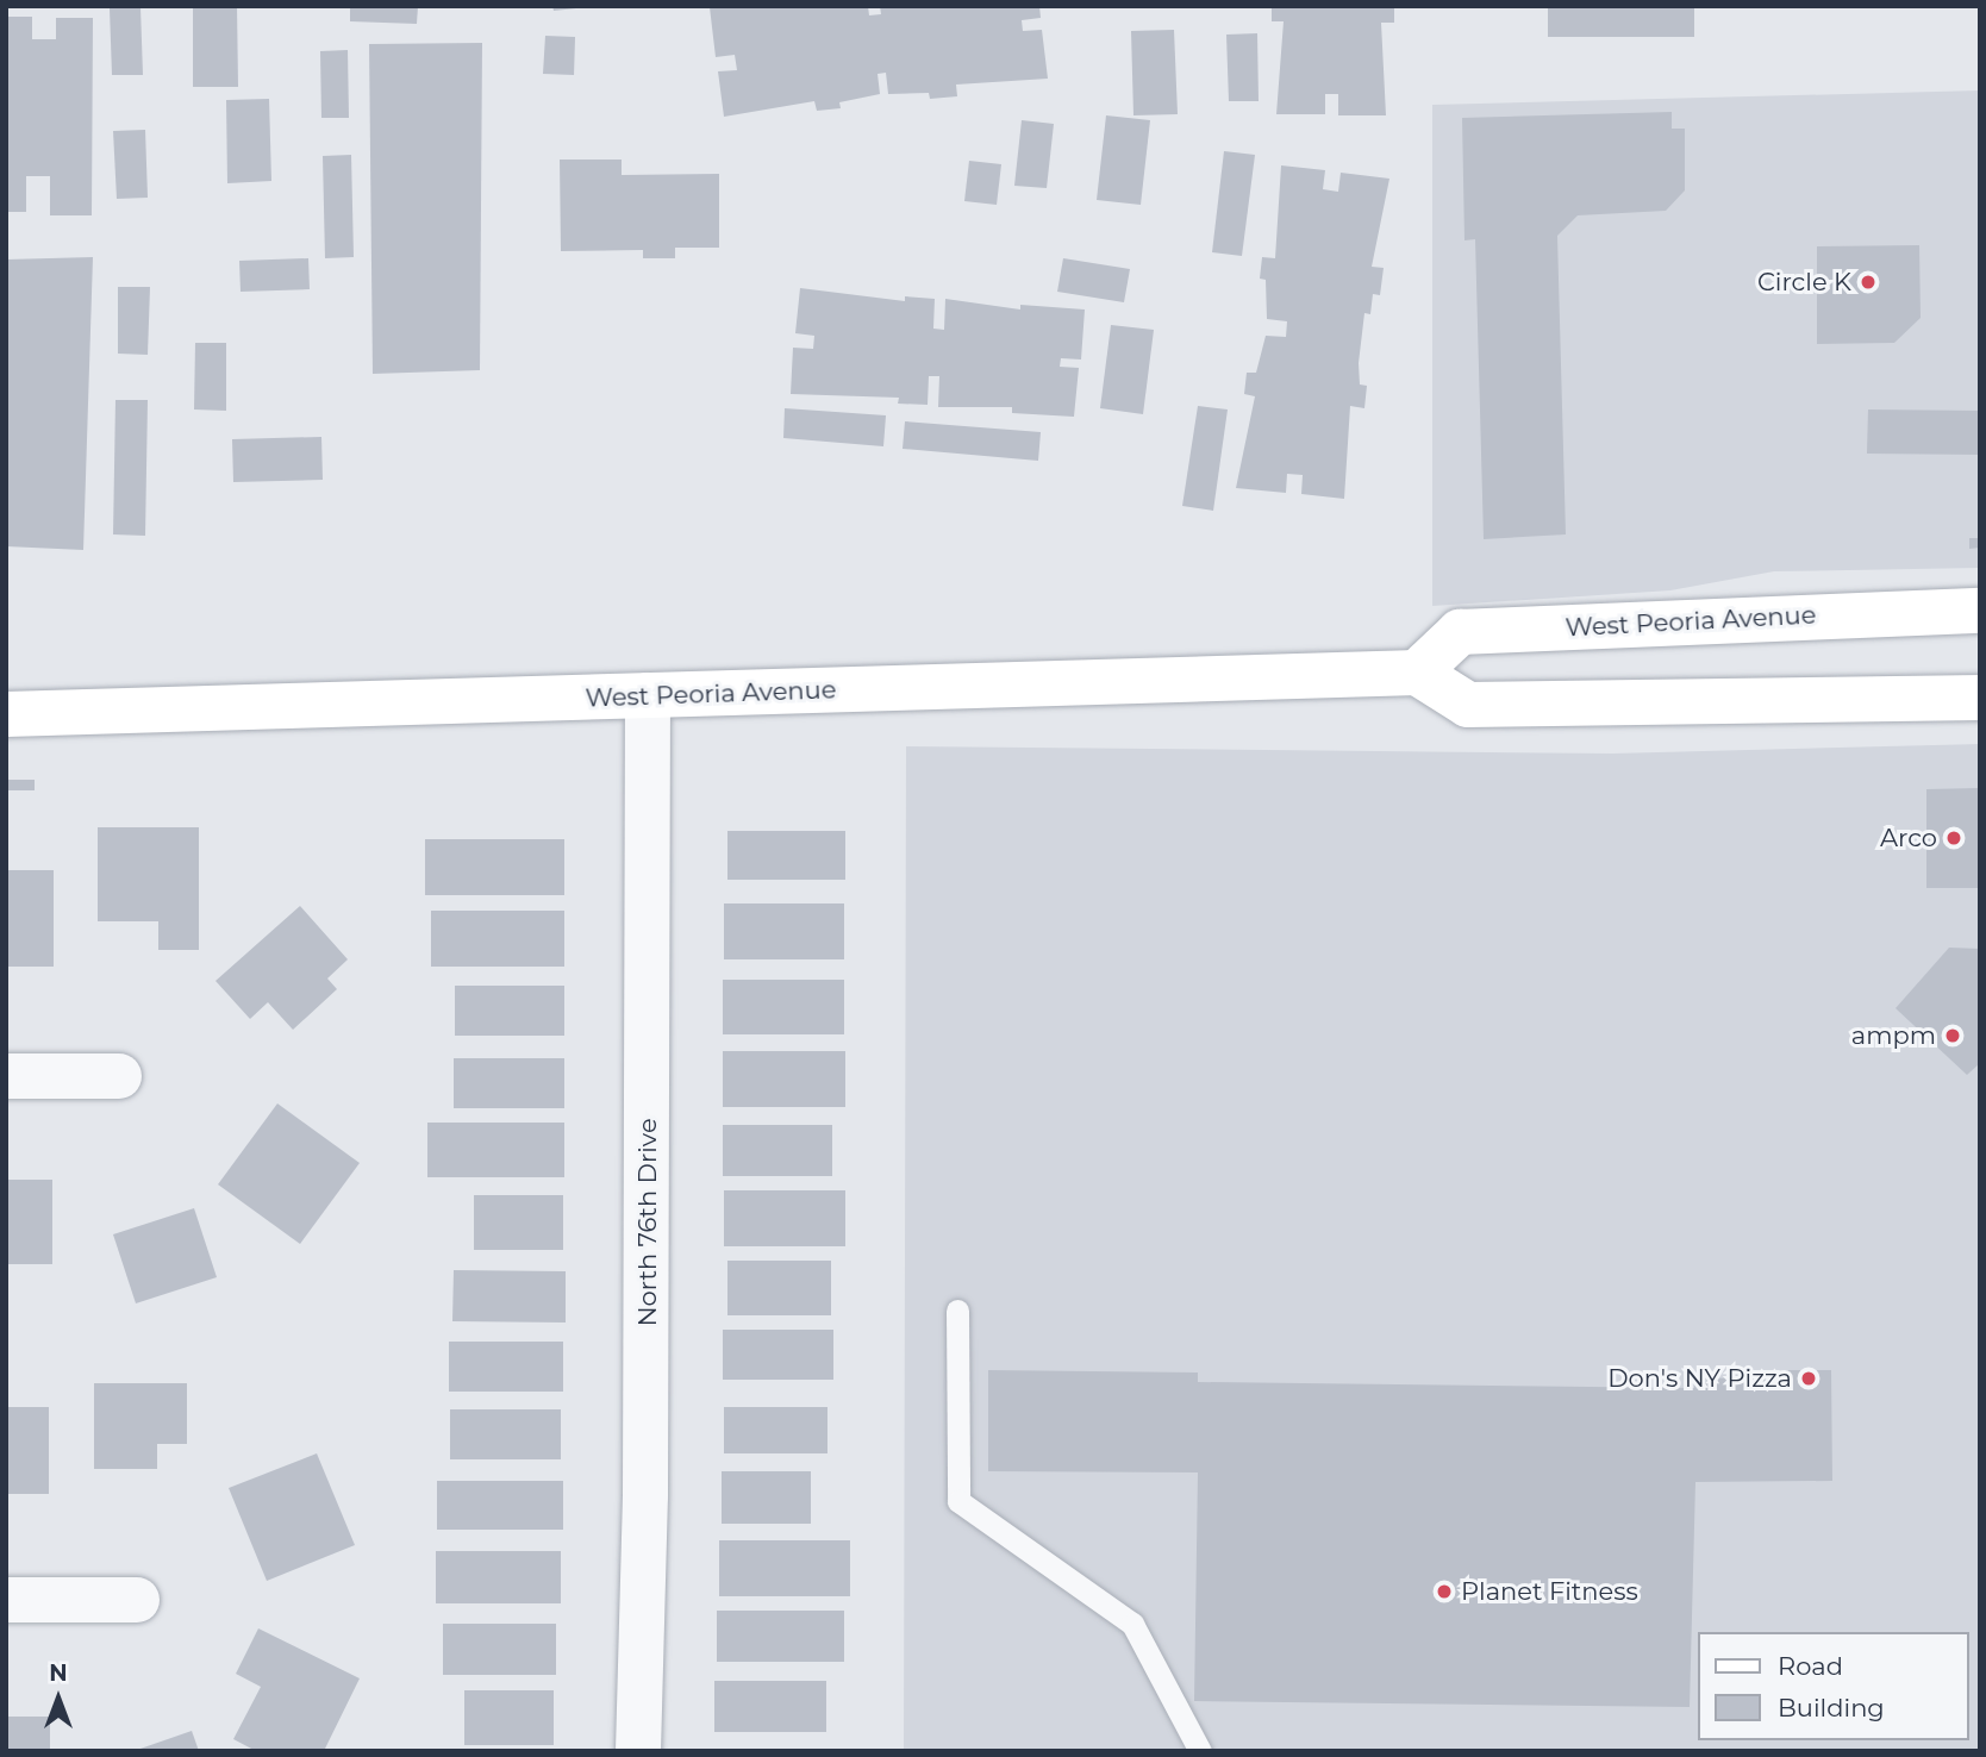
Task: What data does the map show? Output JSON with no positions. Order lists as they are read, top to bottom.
{
  "streets": {
    "main road": ["West Peoria Avenue"],
    "street": ["North 76th Drive"]
  },
  "crossings": [
    ["West Peoria Avenue", "North 76th Drive"]
  ],
  "places": [
    "Circle K",
    "Arco",
    "ampm",
    "Don's NY Pizza",
    "Planet Fitness"
  ],
  "legend": ["Road", "Building"],
  "north": "top"
}
